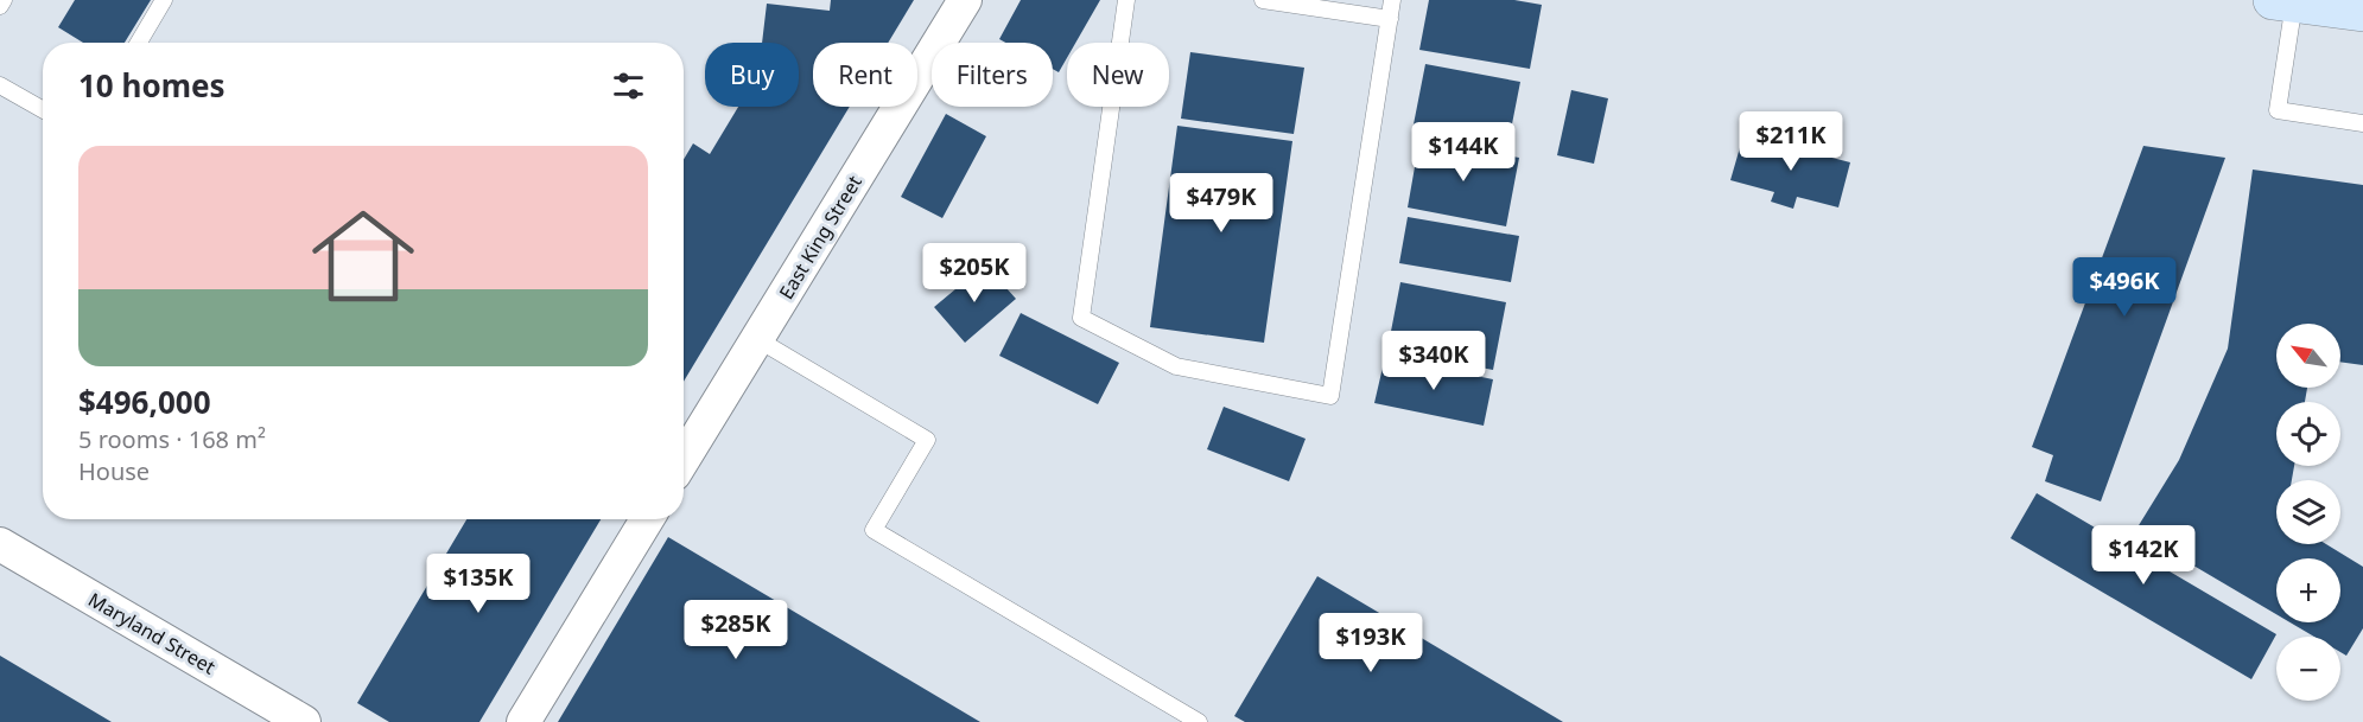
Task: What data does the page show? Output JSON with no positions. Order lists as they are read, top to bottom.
{
  "streets": {
    "street": ["East King Street", "Maryland Street"]
  },
  "north": "top left",
  "page": {
    "chip": [
      "Buy",
      "Rent",
      "Filters",
      "New"
    ],
    "heading": "10 homes",
    "price": [
      "$211K",
      "$144K",
      "$479K",
      "$205K",
      "$496K",
      "$340K",
      "$142K",
      "$135K",
      "$285K",
      "$193K"
    ],
    "list": [
      {
        "name": "$496,000",
        "note": "5 rooms · 168 m² · House"
      }
    ],
    "map_buttons": ["+", "−"]
  }
}
